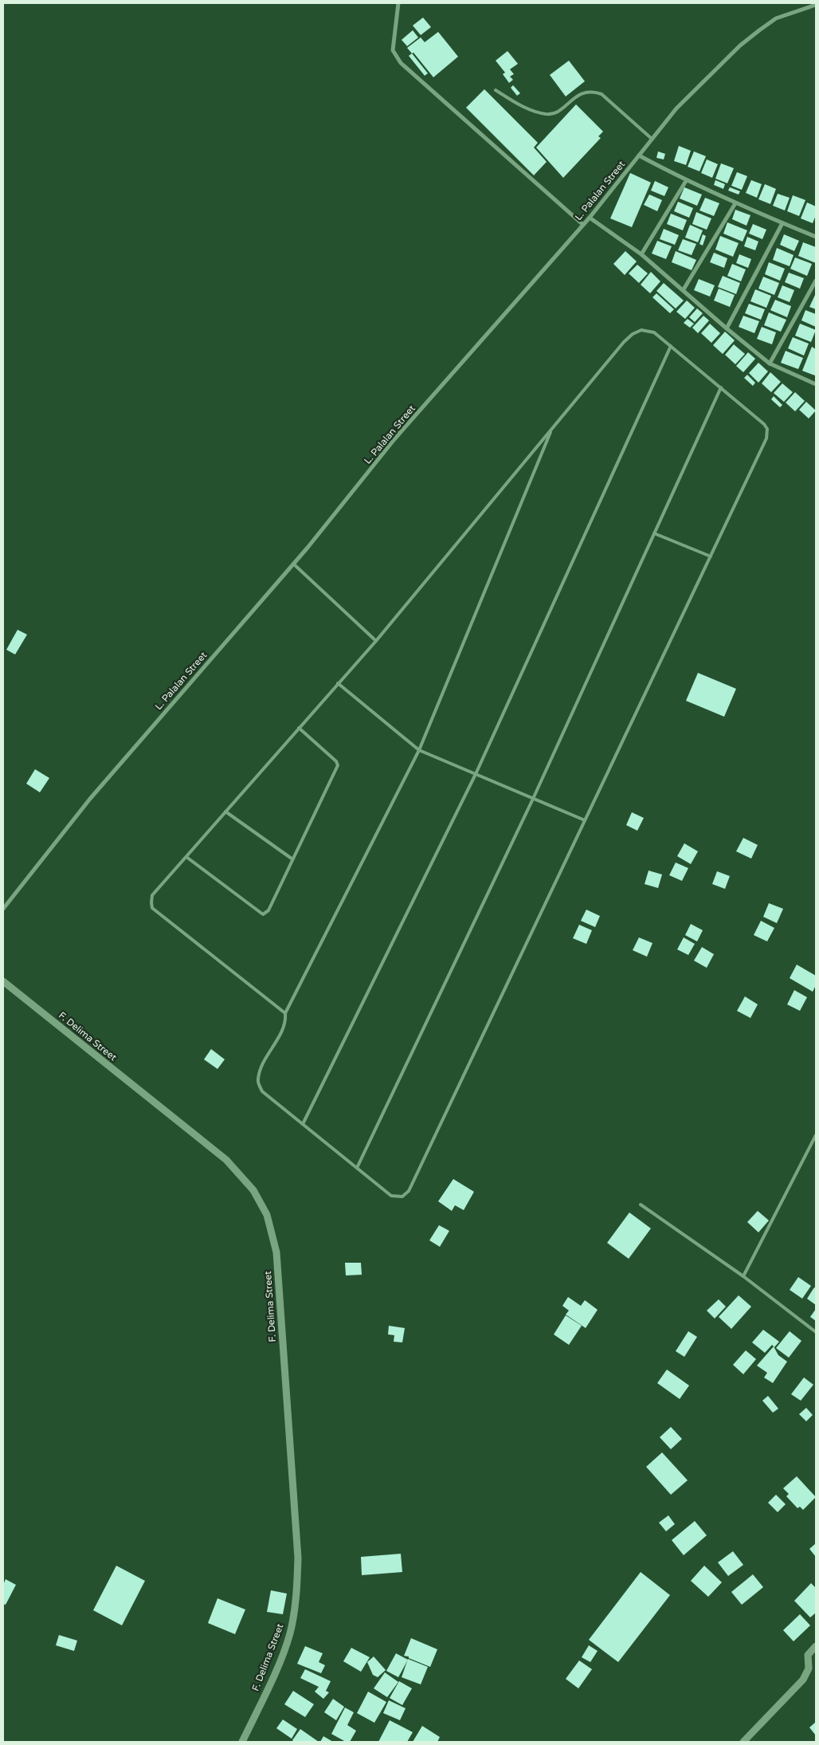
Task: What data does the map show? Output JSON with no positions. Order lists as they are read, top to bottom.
{
  "streets": {
    "street": ["L. Palalan Street", "F. Delima Street"]
  }
}
